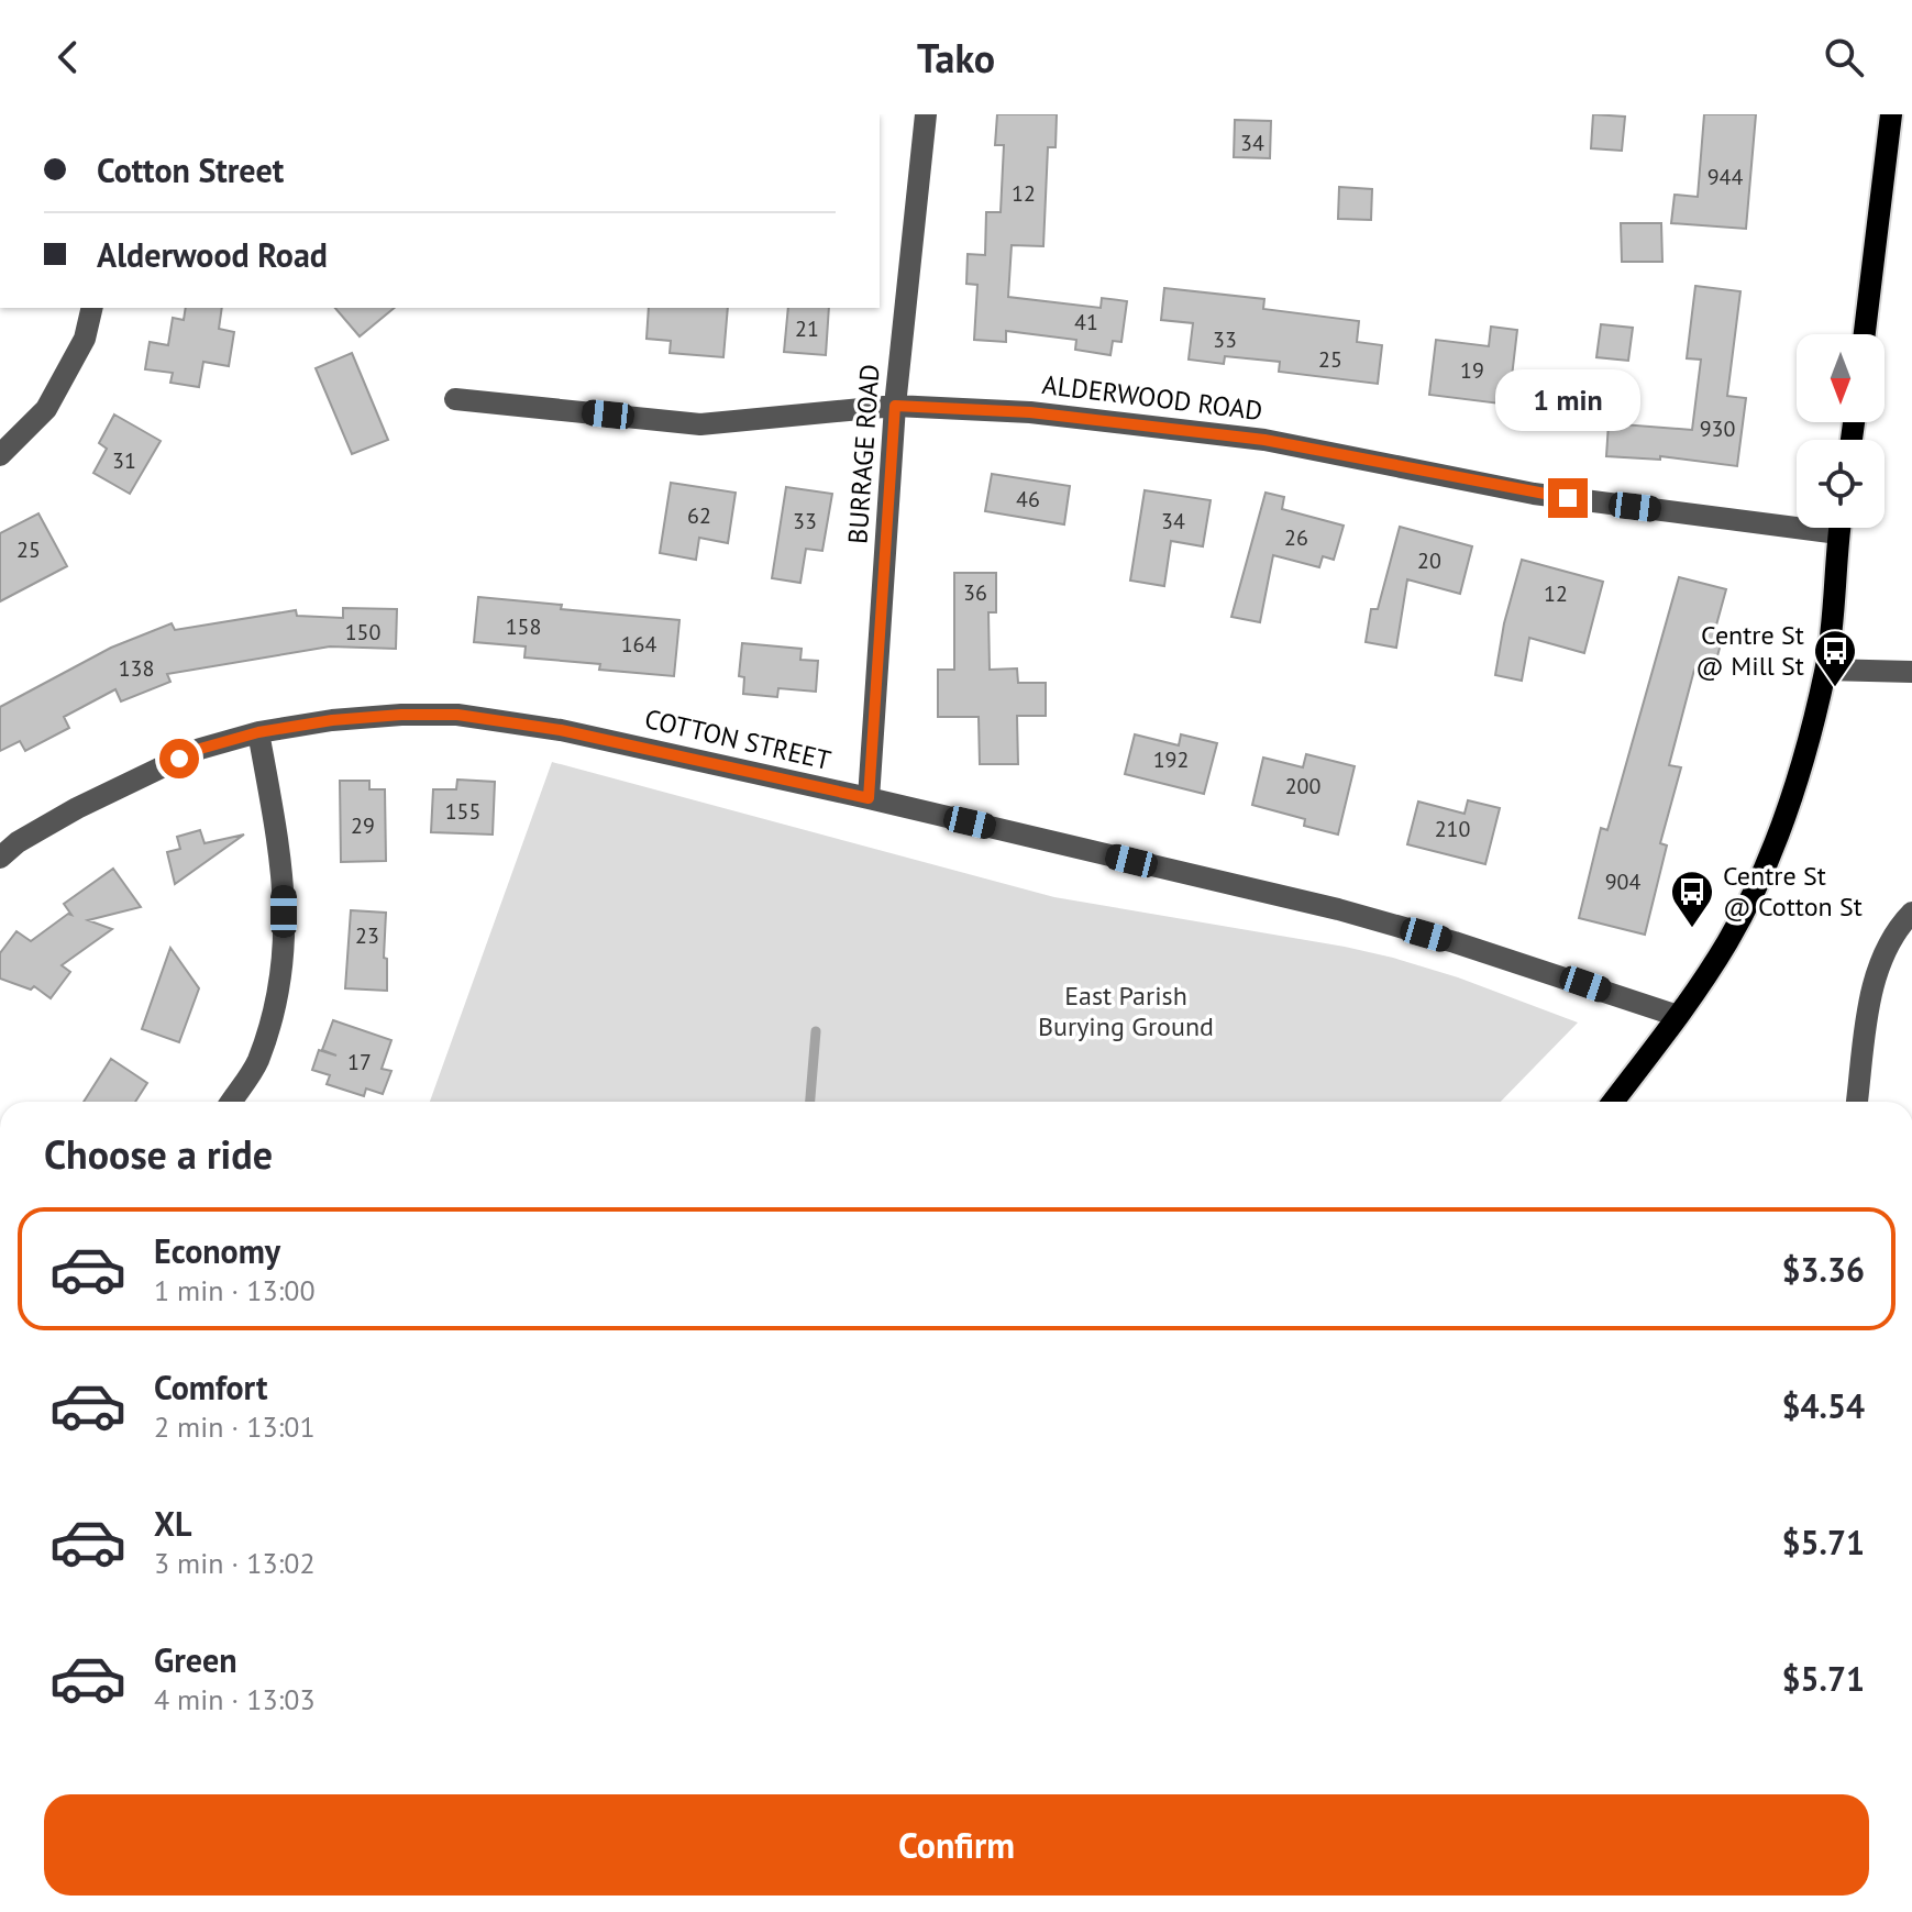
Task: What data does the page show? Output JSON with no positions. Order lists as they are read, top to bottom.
{
  "streets": {
    "street": ["ALDERWOOD ROAD", "BURRAGE ROAD", "COTTON STREET"]
  },
  "crossings": [
    ["ALDERWOOD ROAD", "BURRAGE ROAD"],
    ["BURRAGE ROAD", "COTTON STREET"]
  ],
  "parks": ["East Parish Burying Ground"],
  "places": {
    "bus stop": ["Centre St @ Mill St", "Centre St @ Cotton St"]
  },
  "house_numbers": [
    "34",
    "944",
    "12",
    "41",
    "21",
    "33",
    "25",
    "19",
    "930",
    "31",
    "46",
    "62",
    "33",
    "34",
    "26",
    "25",
    "20",
    "36",
    "12",
    "158",
    "150",
    "164",
    "138",
    "192",
    "200",
    "155",
    "29",
    "210",
    "904",
    "23",
    "17"
  ],
  "north": "bottom",
  "page": {
    "header": "Tako",
    "banner": ["Cotton Street", "Alderwood Road"],
    "bubble": "1 min",
    "heading": "Choose a ride",
    "list": [
      {
        "name": "Economy",
        "note": "1 min · 13:00",
        "value": "$3.36"
      },
      {
        "name": "Comfort",
        "note": "2 min · 13:01",
        "value": "$4.54"
      },
      {
        "name": "XL",
        "note": "3 min · 13:02",
        "value": "$5.71"
      },
      {
        "name": "Green",
        "note": "4 min · 13:03",
        "value": "$5.71"
      }
    ],
    "buttons": "Confirm"
  }
}
